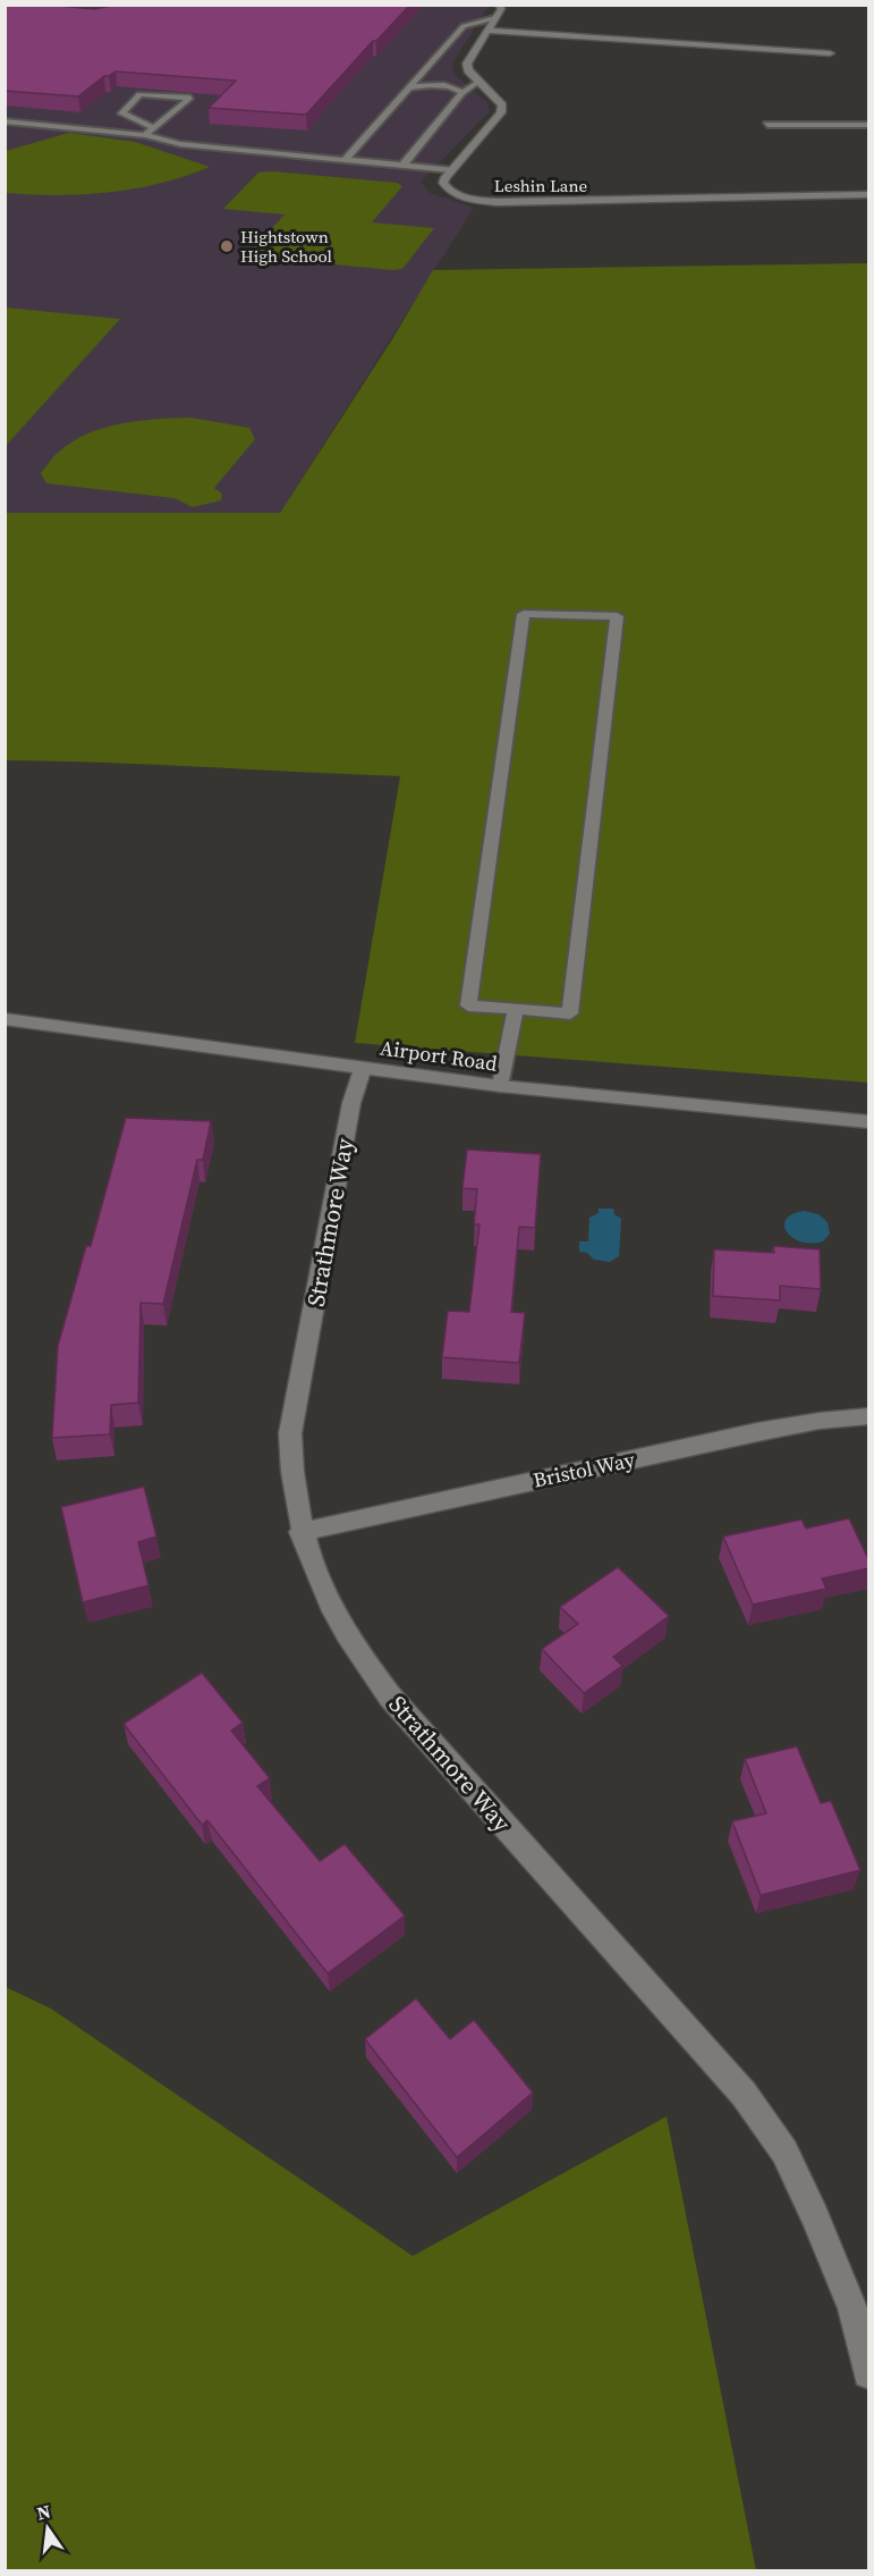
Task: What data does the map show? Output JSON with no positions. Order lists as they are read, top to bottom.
{
  "streets": {
    "street": [
      "Leshin Lane",
      "Airport Road",
      "Strathmore Way",
      "Bristol Way"
    ]
  },
  "crossings": [
    ["Airport Road", "Strathmore Way"],
    ["Strathmore Way", "Bristol Way"]
  ],
  "places": ["Hightstown High School"],
  "north": "top"
}
